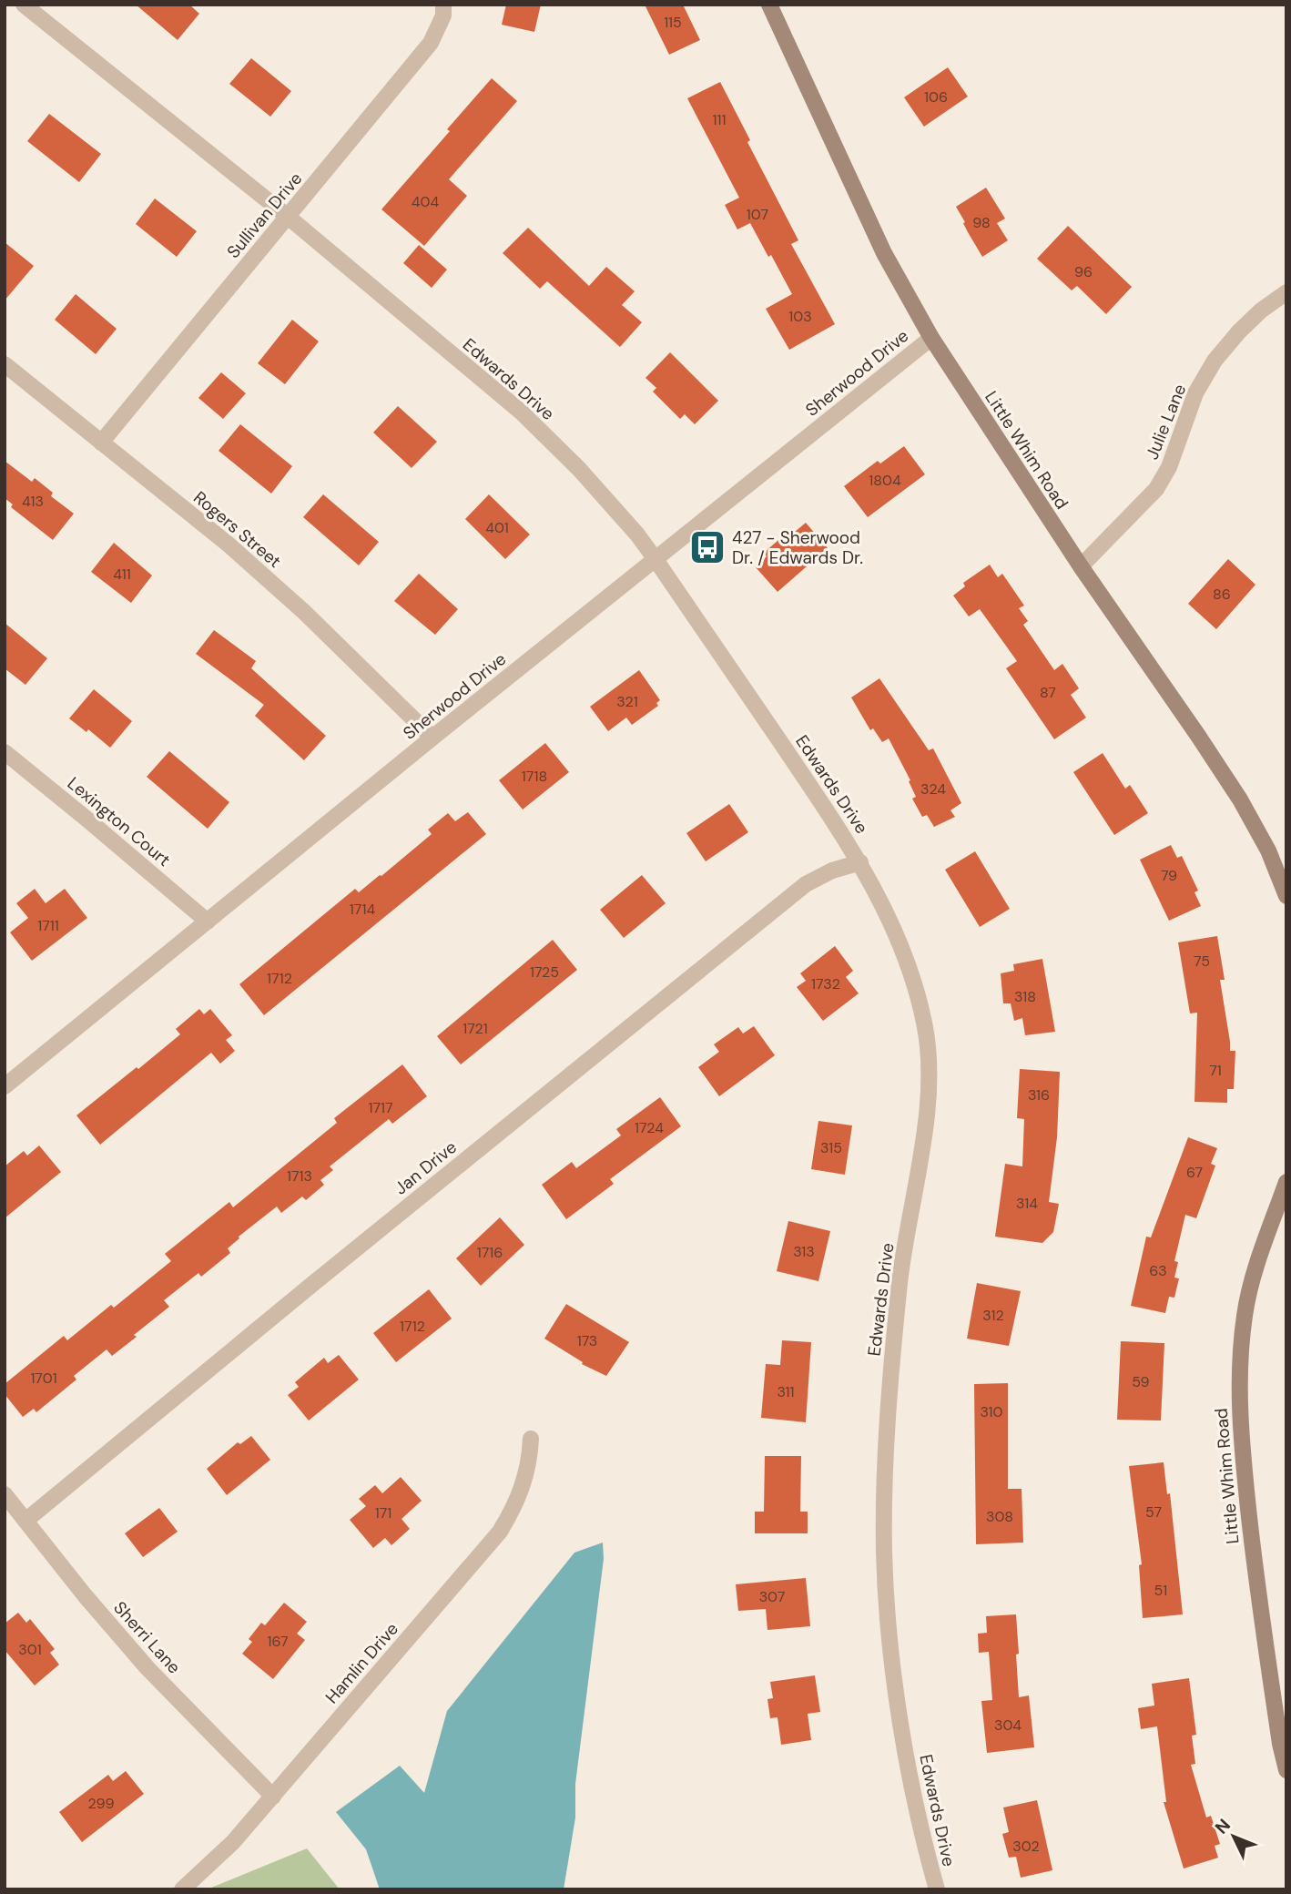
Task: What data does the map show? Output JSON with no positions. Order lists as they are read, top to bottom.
{
  "streets": {
    "street": [
      "Sullivan Drive",
      "Sherwood Drive",
      "Edwards Drive",
      "Julie Lane",
      "Little Whim Road",
      "Rogers Street",
      "Lexington Court",
      "Jan Drive",
      "Sherri Lane",
      "Hamlin Drive"
    ]
  },
  "crossings": [
    ["Sullivan Drive", "Edwards Drive"],
    ["Sullivan Drive", "Rogers Street"],
    ["Sherwood Drive", "Edwards Drive"],
    ["Sherwood Drive", "Little Whim Road"],
    ["Sherwood Drive", "Rogers Street"],
    ["Sherwood Drive", "Lexington Court"],
    ["Edwards Drive", "Jan Drive"],
    ["Julie Lane", "Little Whim Road"],
    ["Jan Drive", "Sherri Lane"],
    ["Sherri Lane", "Hamlin Drive"]
  ],
  "places": {
    "bus stop": ["427 - Sherwood Dr. / Edwards Dr."]
  },
  "house_numbers": [
    "115",
    "106",
    "111",
    "404",
    "107",
    "98",
    "96",
    "103",
    "1804",
    "413",
    "401",
    "411",
    "86",
    "87",
    "321",
    "1718",
    "324",
    "79",
    "1714",
    "1711",
    "75",
    "1725",
    "1712",
    "1732",
    "318",
    "1721",
    "71",
    "316",
    "1717",
    "1724",
    "315",
    "67",
    "1713",
    "314",
    "313",
    "1716",
    "63",
    "312",
    "1712",
    "173",
    "1701",
    "59",
    "311",
    "310",
    "57",
    "171",
    "308",
    "51",
    "307",
    "167",
    "301",
    "304",
    "299",
    "302"
  ],
  "north": "top left"
}
